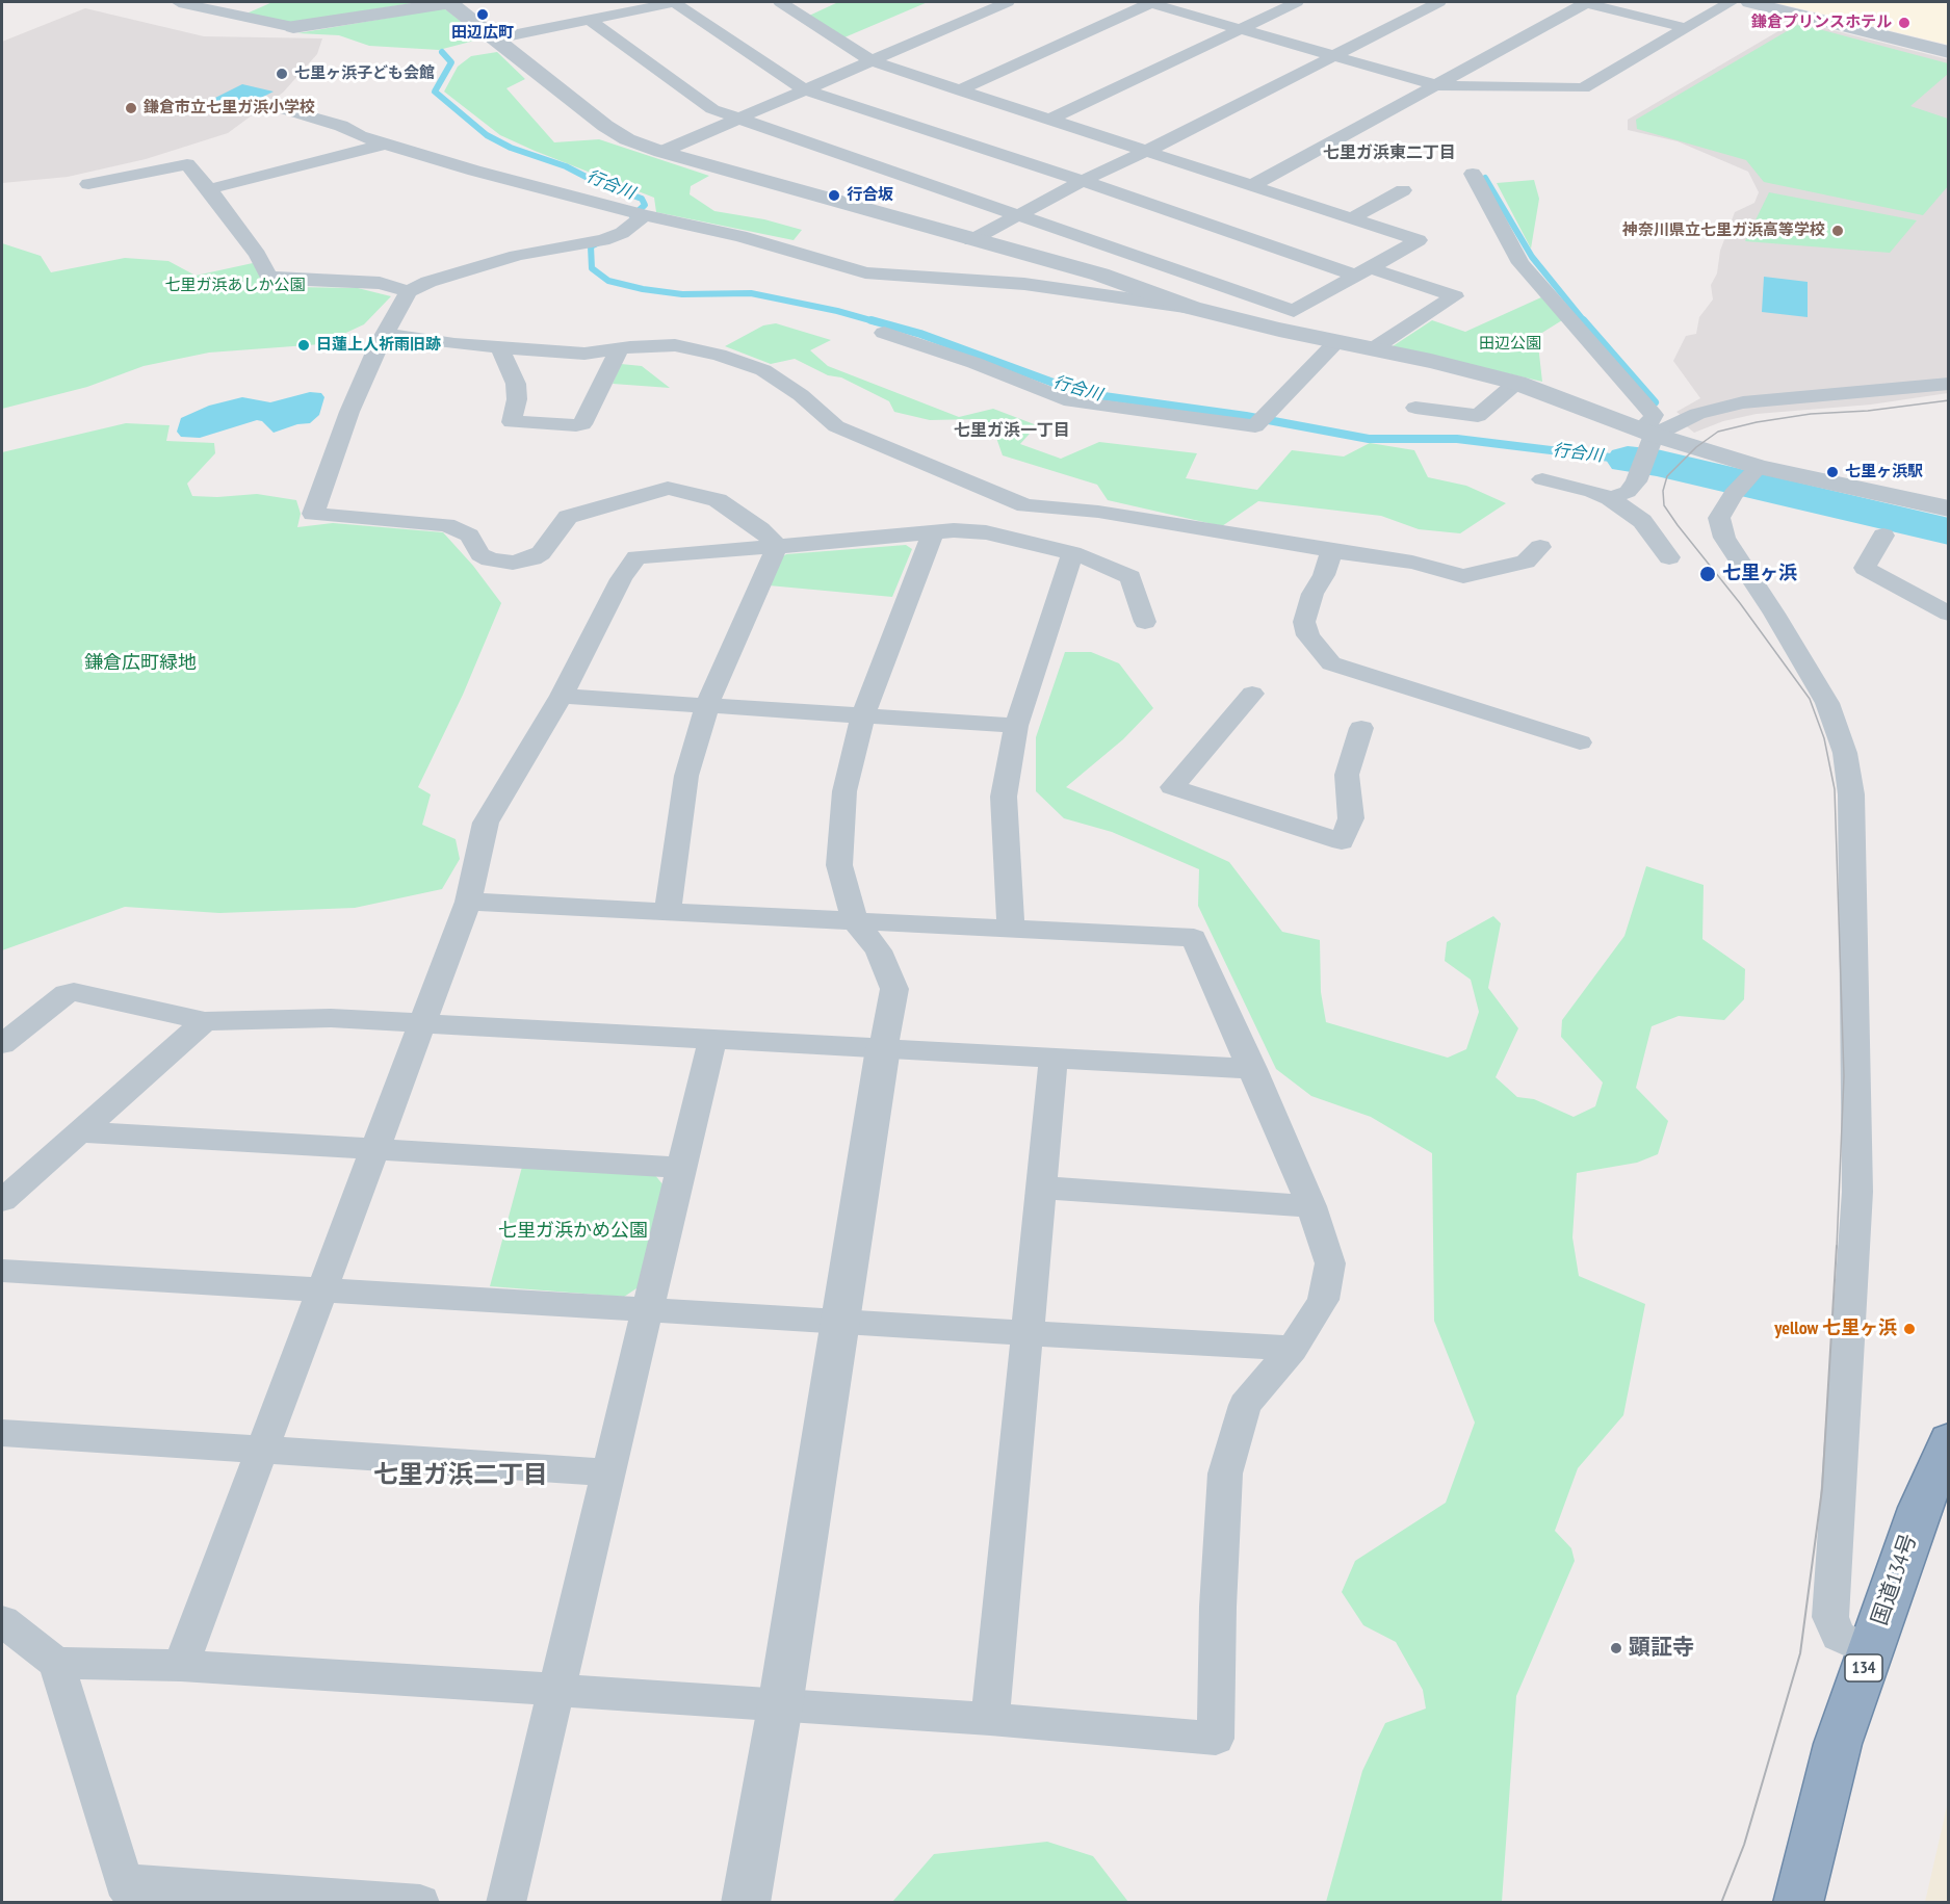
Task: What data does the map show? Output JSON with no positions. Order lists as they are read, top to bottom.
{
  "streets": {
    "highway": ["国道134号", "134"]
  },
  "districts": ["七里ガ浜東二丁目", "七里ガ浜一丁目", "七里ガ浜二丁目"],
  "water": ["行合川"],
  "parks": [
    "七里ガ浜あしか公園",
    "田辺公園",
    "鎌倉広町緑地",
    "七里ガ浜かめ公園"
  ],
  "places": [
    "田辺広町",
    "鎌倉プリンスホテル",
    "七里ヶ浜子ども会館",
    "鎌倉市立七里ガ浜小学校",
    "行合坂",
    "神奈川県立七里ガ浜高等学校",
    "日蓮上人祈雨旧跡",
    "七里ヶ浜駅",
    "七里ヶ浜",
    "yellow 七里ヶ浜",
    "顕証寺"
  ]
}
